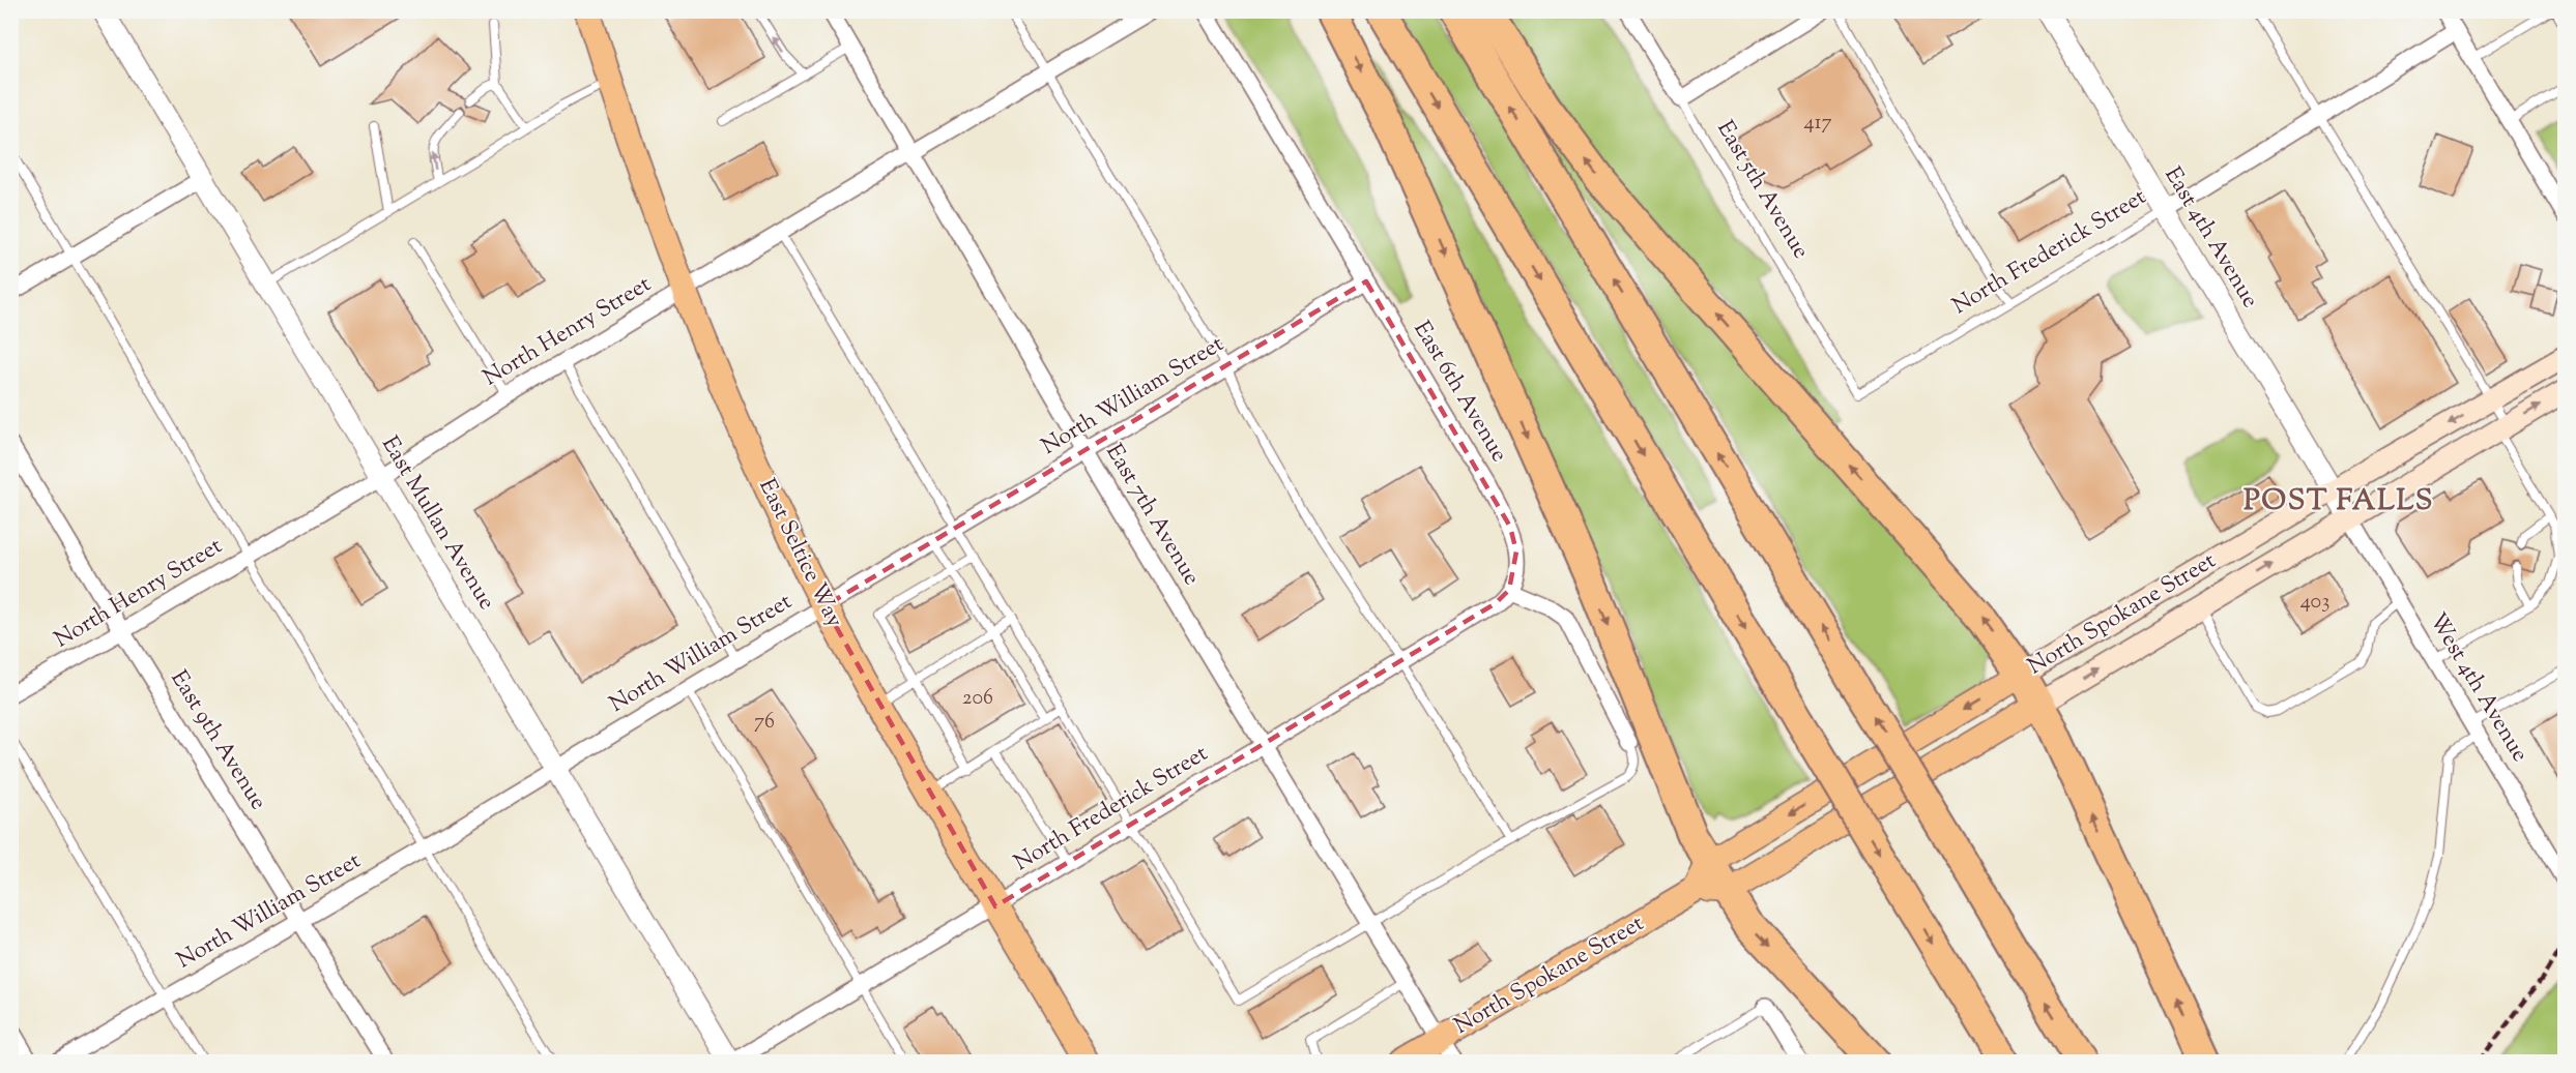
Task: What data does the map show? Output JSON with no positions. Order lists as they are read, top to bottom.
{
  "streets": {
    "main road": ["East Seltice Way", "North Spokane Street"],
    "street": [
      "East 5th Avenue",
      "East 4th Avenue",
      "North Frederick Street",
      "North Henry Street",
      "East 6th Avenue",
      "North William Street",
      "East 7th Avenue",
      "East Mullan Avenue",
      "West 4th Avenue",
      "East 9th Avenue"
    ]
  },
  "crossings": [
    ["East 5th Avenue", "North Frederick Street"],
    ["East 4th Avenue", "North Frederick Street"],
    ["East 4th Avenue", "North Spokane Street"],
    ["East 4th Avenue", "West 4th Avenue"],
    ["North Frederick Street", "East 6th Avenue"],
    ["North Frederick Street", "East 7th Avenue"],
    ["North Frederick Street", "East Mullan Avenue"],
    ["North Frederick Street", "East Seltice Way"],
    ["North Henry Street", "East 7th Avenue"],
    ["North Henry Street", "East Mullan Avenue"],
    ["North Henry Street", "East Seltice Way"],
    ["North Henry Street", "East 9th Avenue"],
    ["East 6th Avenue", "North William Street"],
    ["North William Street", "East 7th Avenue"],
    ["North William Street", "East Mullan Avenue"],
    ["North William Street", "East Seltice Way"],
    ["North William Street", "East 9th Avenue"],
    ["East 7th Avenue", "North Spokane Street"],
    ["North Spokane Street", "West 4th Avenue"]
  ],
  "districts": ["POST FALLS"],
  "house_numbers": [
    "417",
    "403",
    "206",
    "76"
  ]
}
